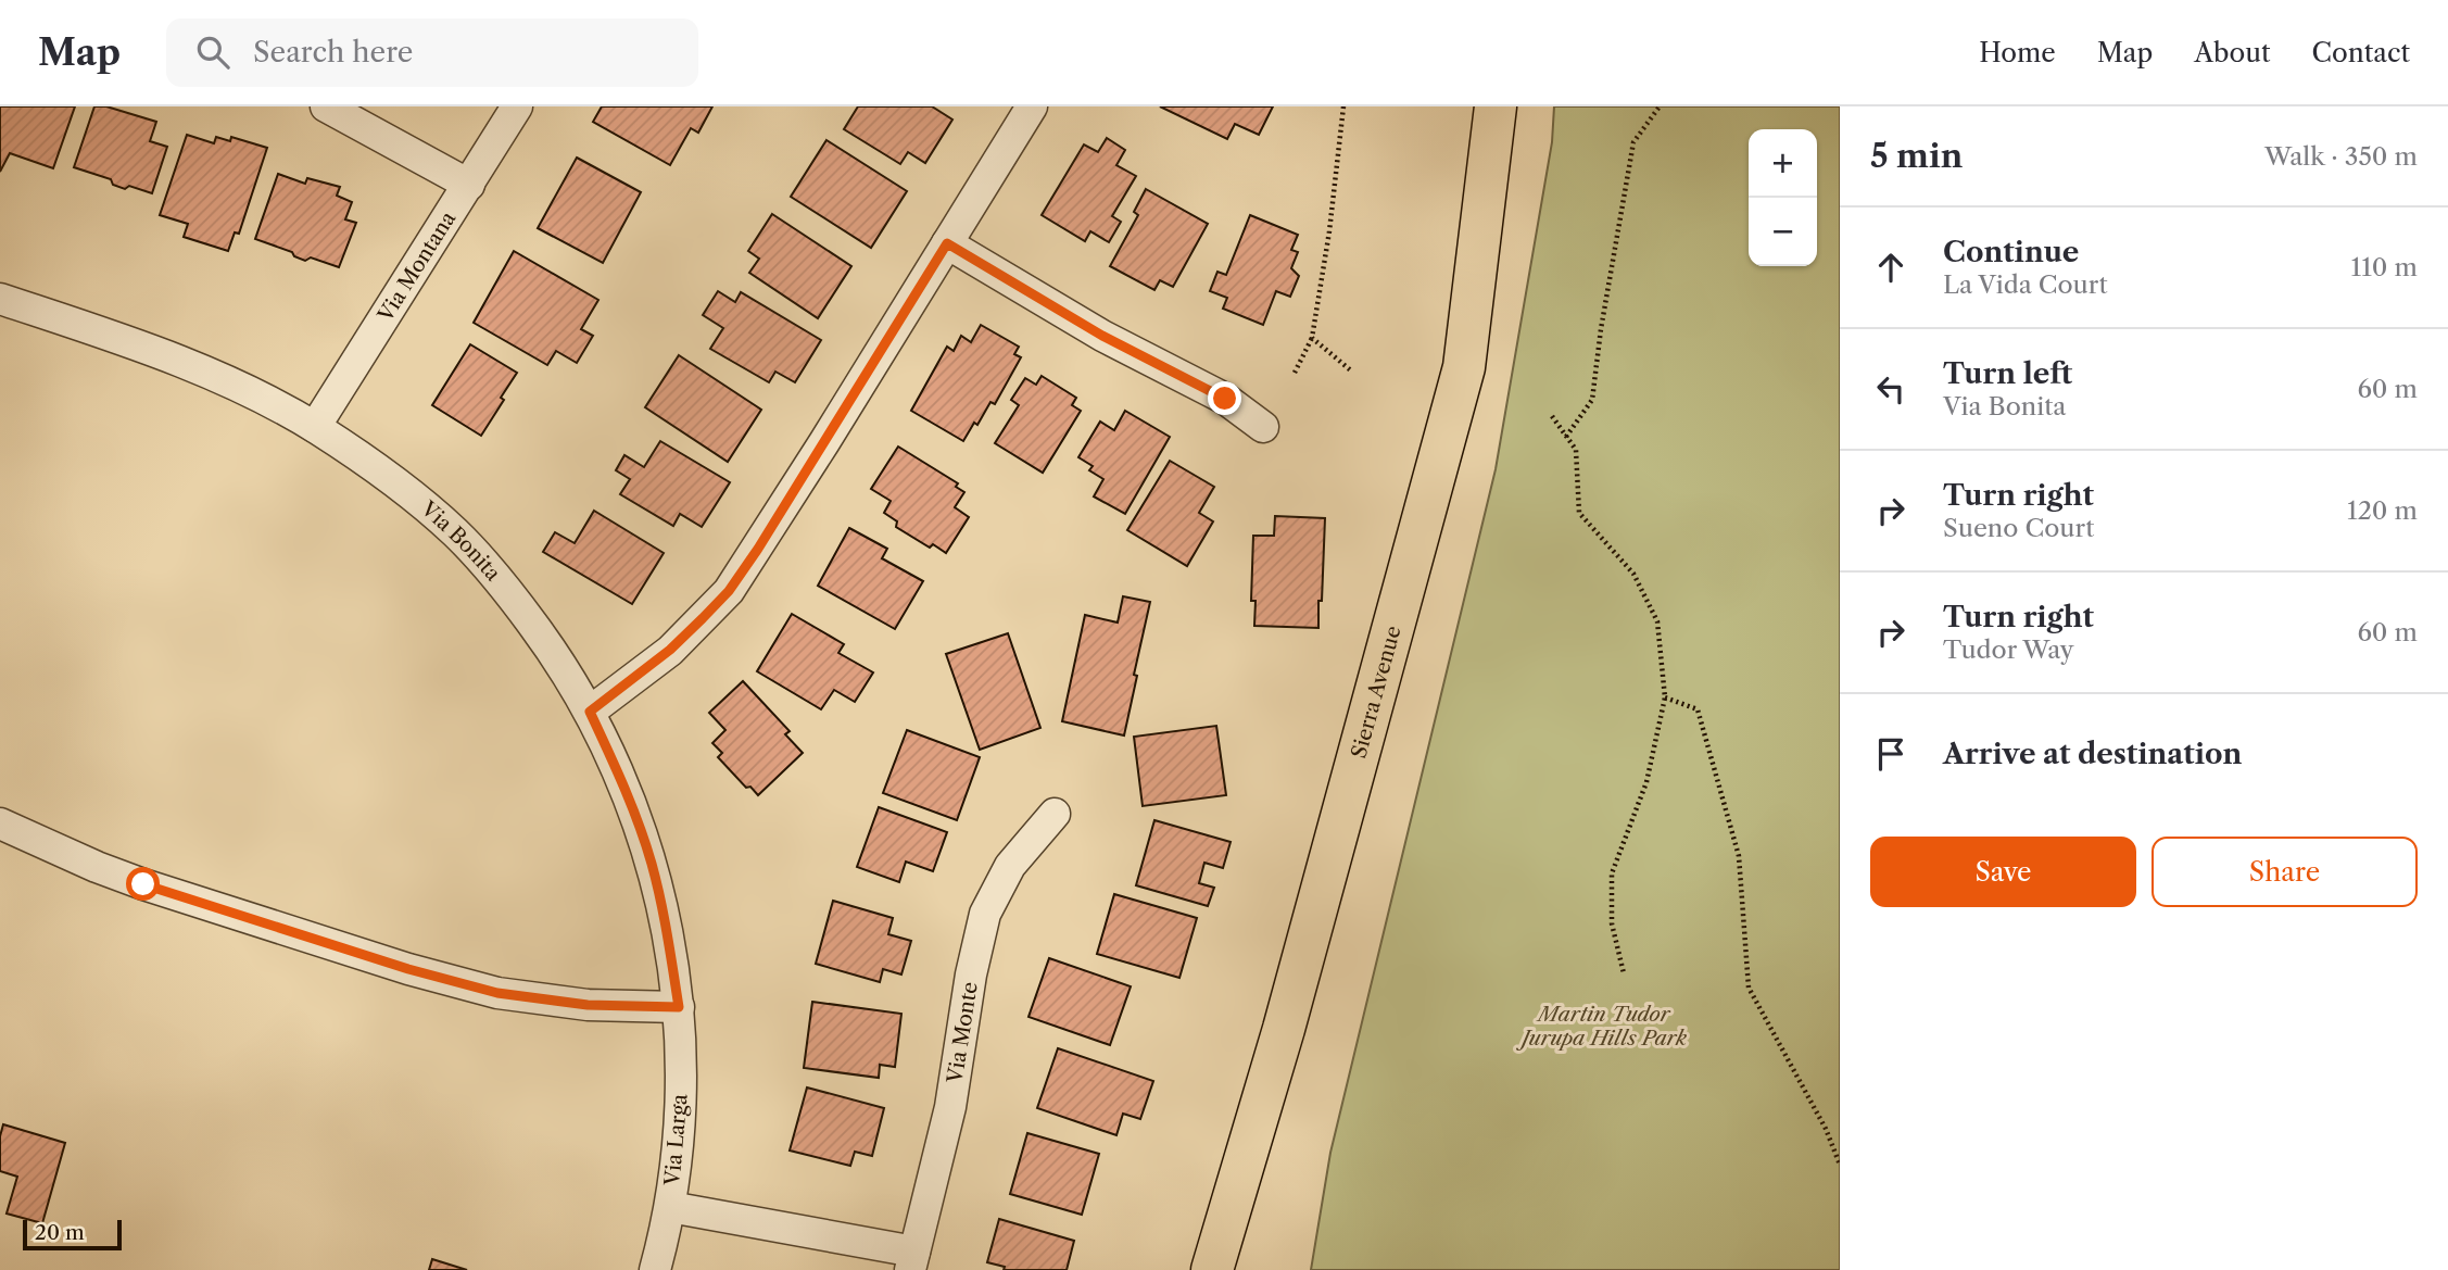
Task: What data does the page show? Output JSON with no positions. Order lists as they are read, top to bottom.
{
  "streets": {
    "main road": ["Sierra Avenue"],
    "street": [
      "Via Montana",
      "Via Bonita",
      "Via Monte",
      "Via Larga"
    ]
  },
  "crossings": [
    ["Via Montana", "Via Bonita"],
    ["Via Bonita", "Via Larga"]
  ],
  "parks": ["Martin Tudor Jurupa Hills Park"],
  "scale_bar": "20 m",
  "page": {
    "header": "Map",
    "search": "Search here",
    "nav": [
      "Home",
      "Map",
      "About",
      "Contact"
    ],
    "heading": ["5 min", "Walk · 350 m"],
    "map_buttons": ["+", "−"],
    "list": [
      ["Continue", "La Vida Court", "110 m"],
      ["Turn left", "Via Bonita", "60 m"],
      ["Turn right", "Sueno Court", "120 m"],
      ["Turn right", "Tudor Way", "60 m"],
      "Arrive at destination"
    ],
    "buttons": ["Save", "Share"],
    "scale": "20 m"
  }
}
